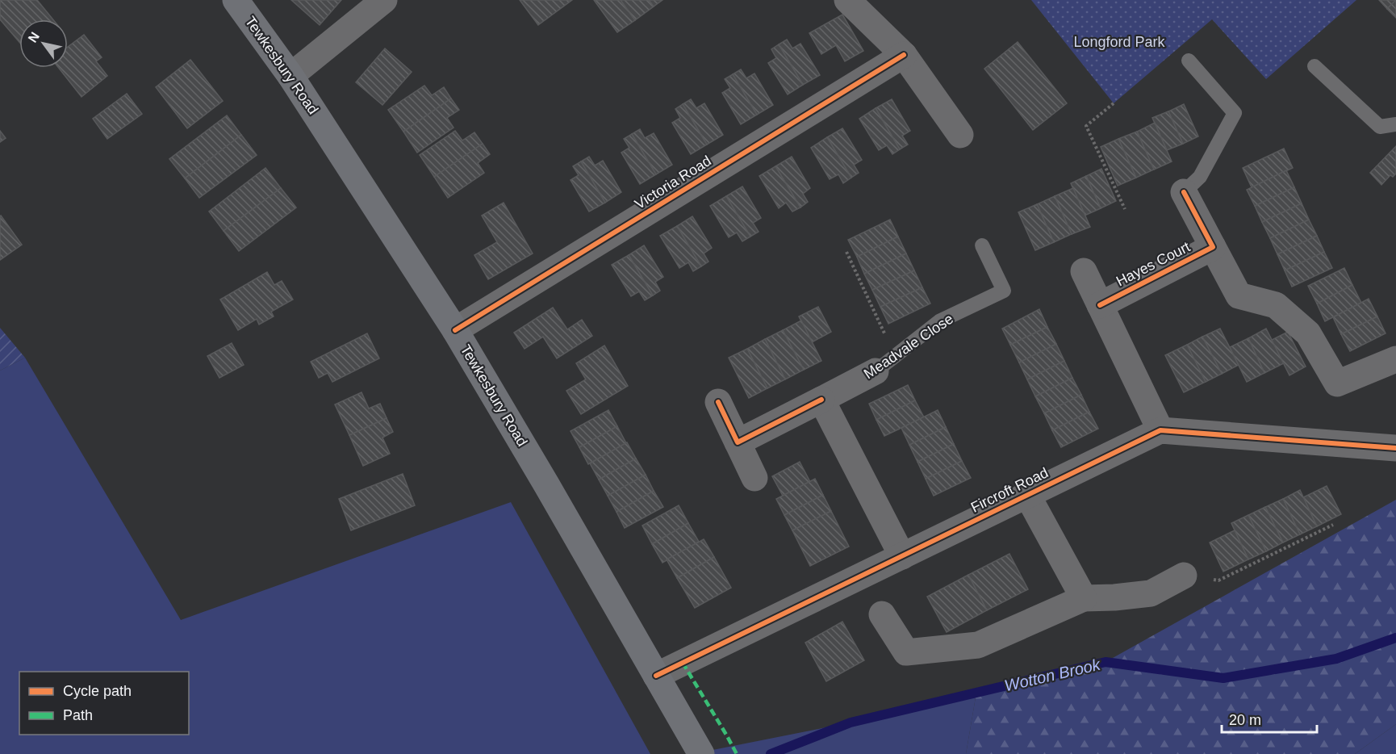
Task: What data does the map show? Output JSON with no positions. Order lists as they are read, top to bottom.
{
  "streets": {
    "main road": ["Tewkesbury Road"],
    "street": [
      "Victoria Road",
      "Hayes Court",
      "Meadvale Close",
      "Fircroft Road"
    ]
  },
  "crossings": [
    ["Tewkesbury Road", "Victoria Road"],
    ["Tewkesbury Road", "Fircroft Road"]
  ],
  "water": ["Wotton Brook"],
  "parks": ["Longford Park"],
  "legend": ["Cycle path", "Path"],
  "scale_bar": "20 m",
  "north": "top left"
}
